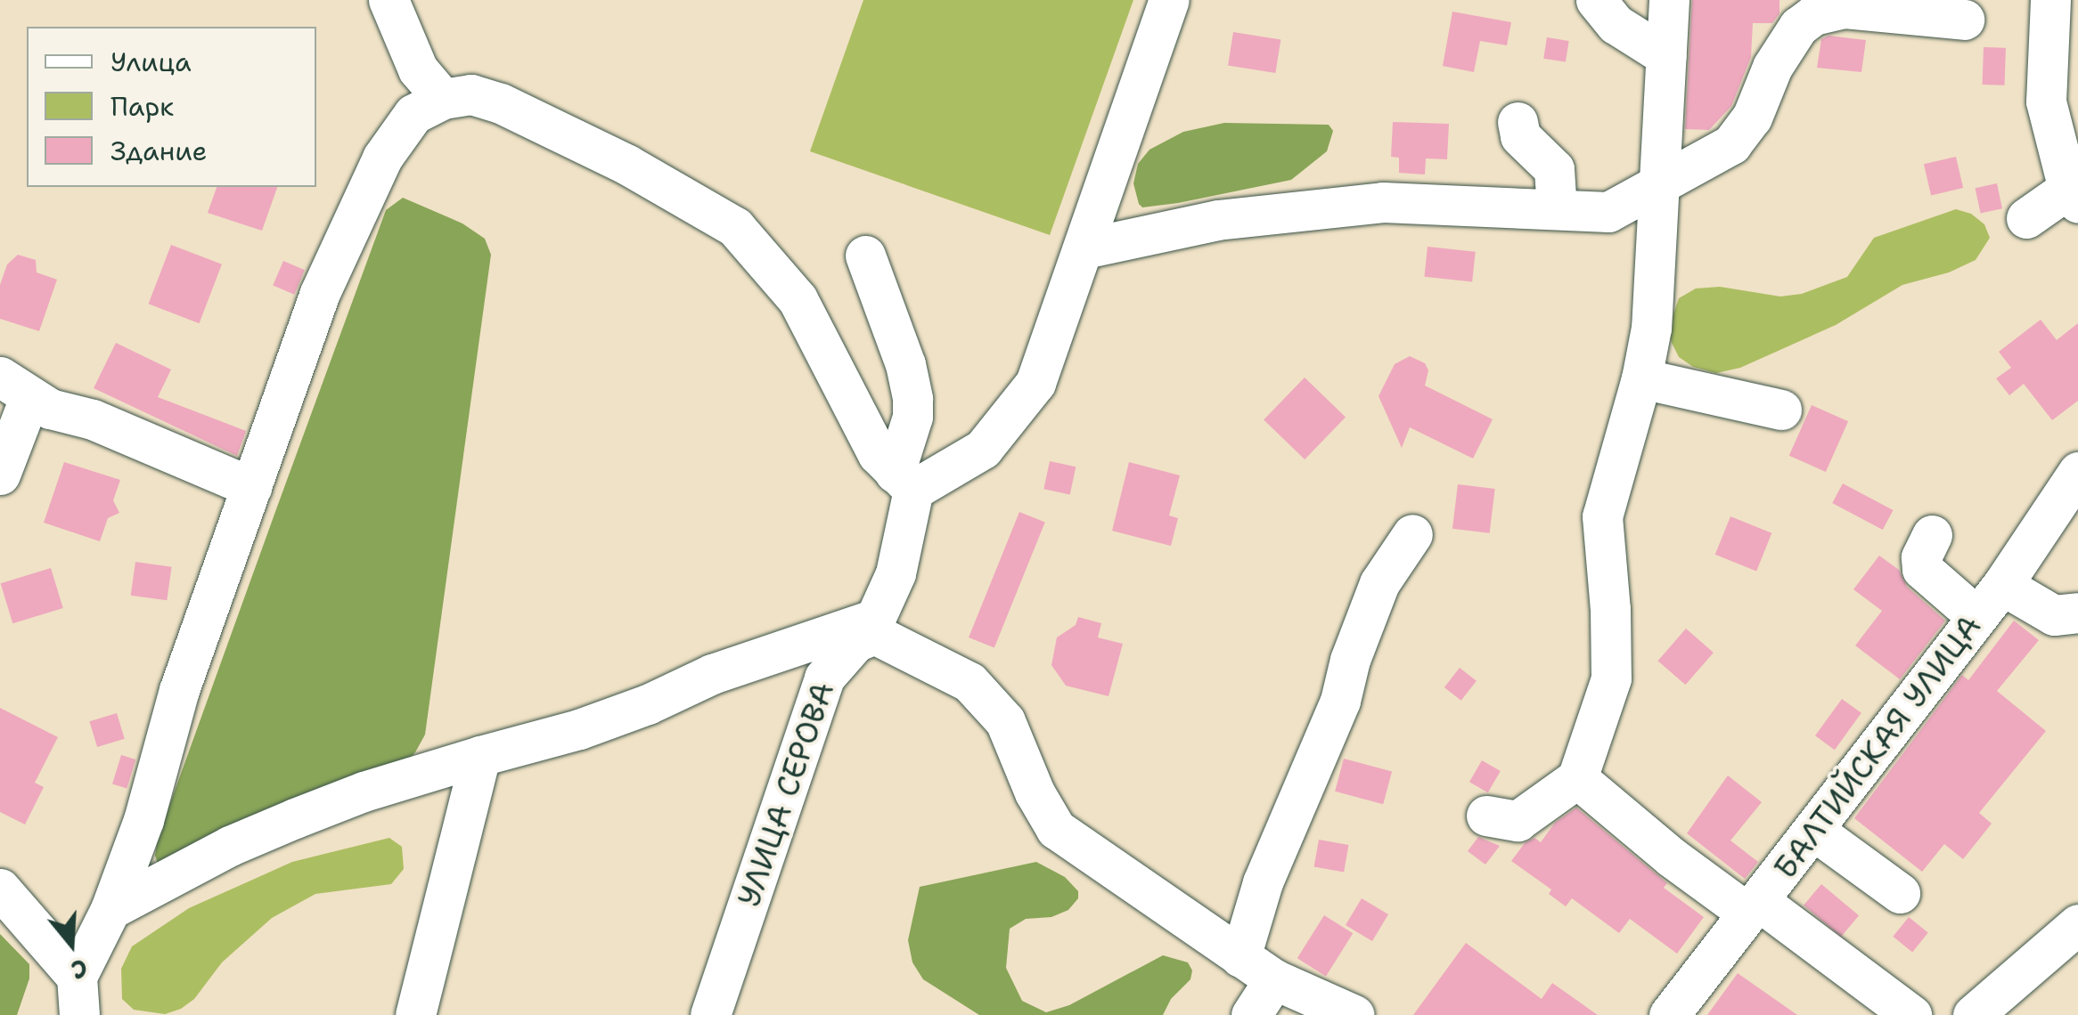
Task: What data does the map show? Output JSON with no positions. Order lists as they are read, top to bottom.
{
  "streets": {
    "street": ["БАЛТИЙСКАЯ УЛИЦА", "УЛИЦА СЕРОВА"]
  },
  "legend": ["Улица", "Парк", "Здание"],
  "north": "bottom"
}
